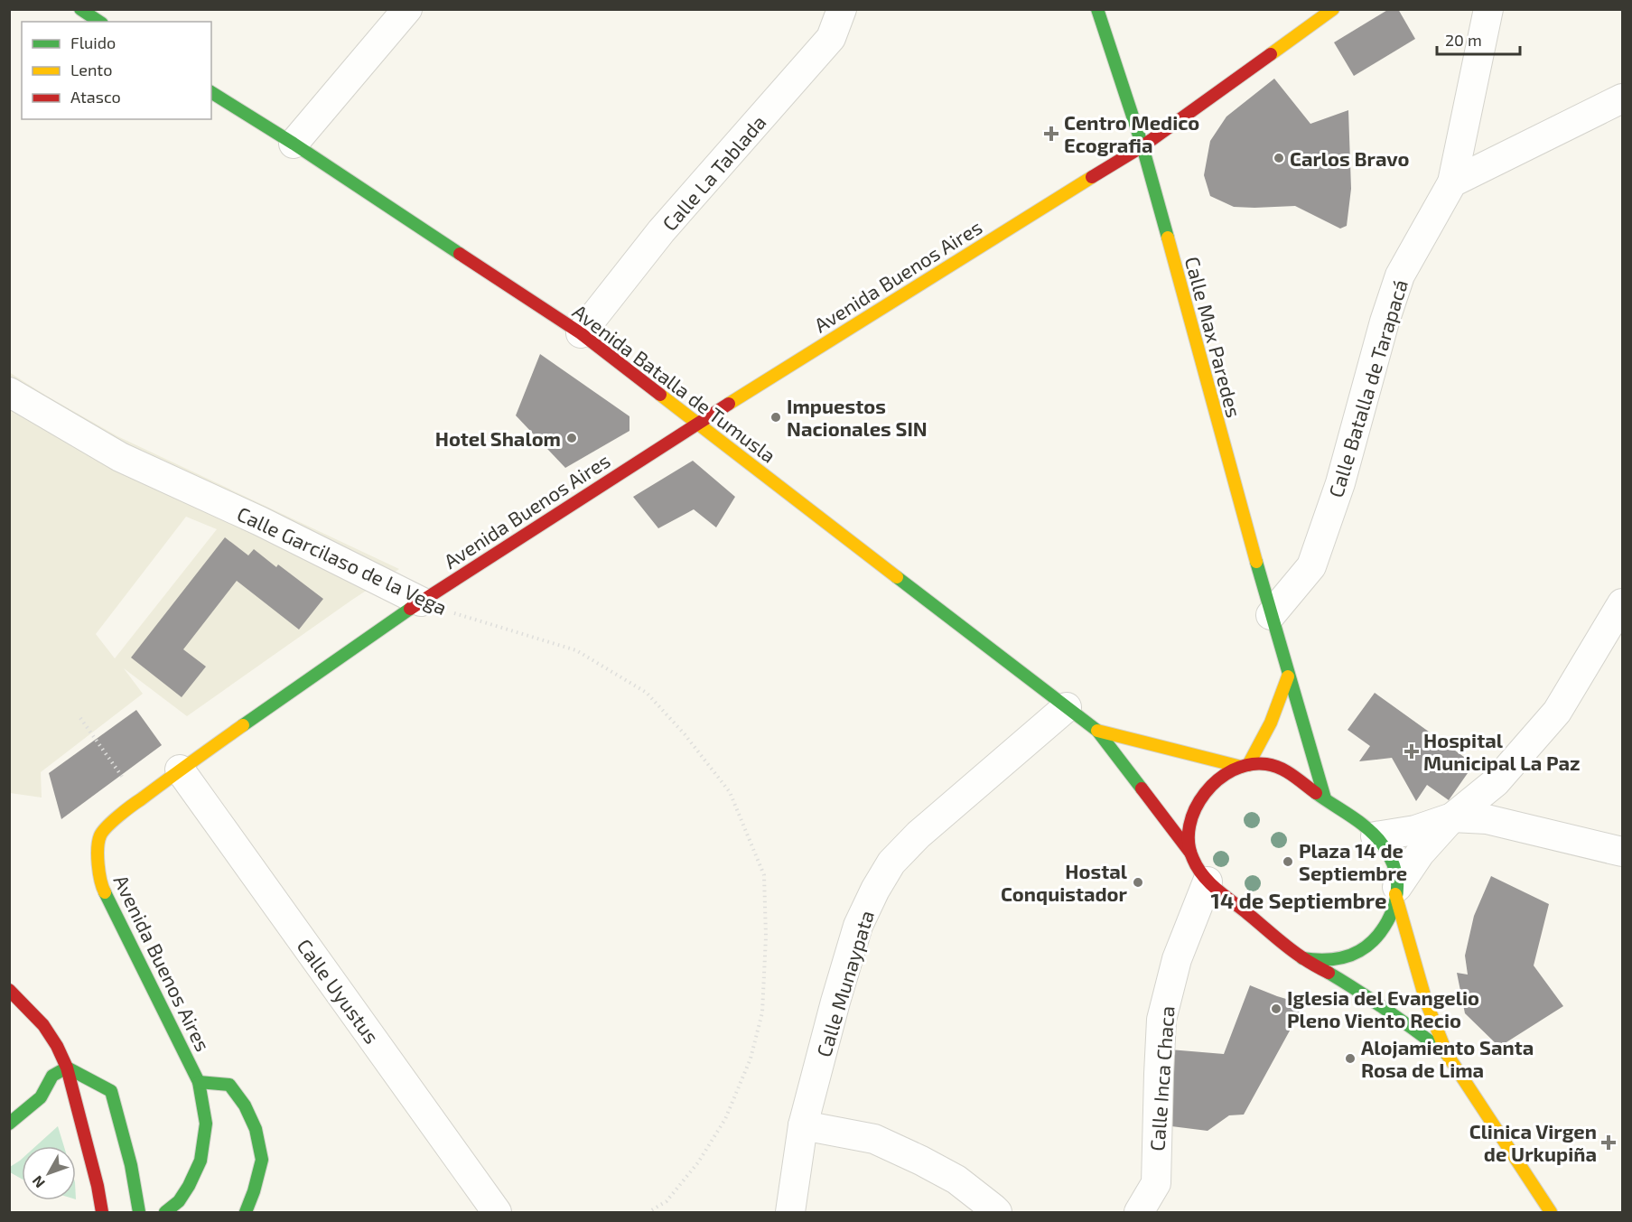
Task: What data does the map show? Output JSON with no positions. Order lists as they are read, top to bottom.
{
  "streets": {
    "main road": ["Avenida Buenos Aires", "Calle Max Paredes", "Avenida Batalla de Tumusla"],
    "street": [
      "Calle La Tablada",
      "Calle Batalla de Tarapacá",
      "Calle Garcilaso de la Vega",
      "Calle Munaypata",
      "Calle Uyustus",
      "Calle Inca Chaca"
    ]
  },
  "crossings": [
    ["Calle La Tablada", "Avenida Batalla de Tumusla"],
    ["Avenida Buenos Aires", "Calle Max Paredes"],
    ["Avenida Buenos Aires", "Avenida Batalla de Tumusla"],
    ["Avenida Buenos Aires", "Calle Garcilaso de la Vega"],
    ["Avenida Buenos Aires", "Calle Uyustus"],
    ["Calle Max Paredes", "Avenida Batalla de Tumusla"],
    ["Calle Max Paredes", "Calle Batalla de Tarapacá"],
    ["Avenida Batalla de Tumusla", "Calle Munaypata"],
    ["Avenida Batalla de Tumusla", "Calle Inca Chaca"]
  ],
  "districts": ["14 de Septiembre"],
  "places": {
    "health": ["Centro Medico Ecografia", "Hospital Municipal La Paz", "Clinica Virgen de Urkupiña"],
    "other": [
      "Carlos Bravo",
      "Impuestos Nacionales SIN",
      "Hotel Shalom",
      "Plaza 14 de Septiembre",
      "Hostal Conquistador",
      "Iglesia del Evangelio Pleno Viento Recio",
      "Alojamiento Santa Rosa de Lima"
    ]
  },
  "legend": ["Fluido", "Lento", "Atasco"],
  "scale_bar": "20 m",
  "north": "bottom left"
}
